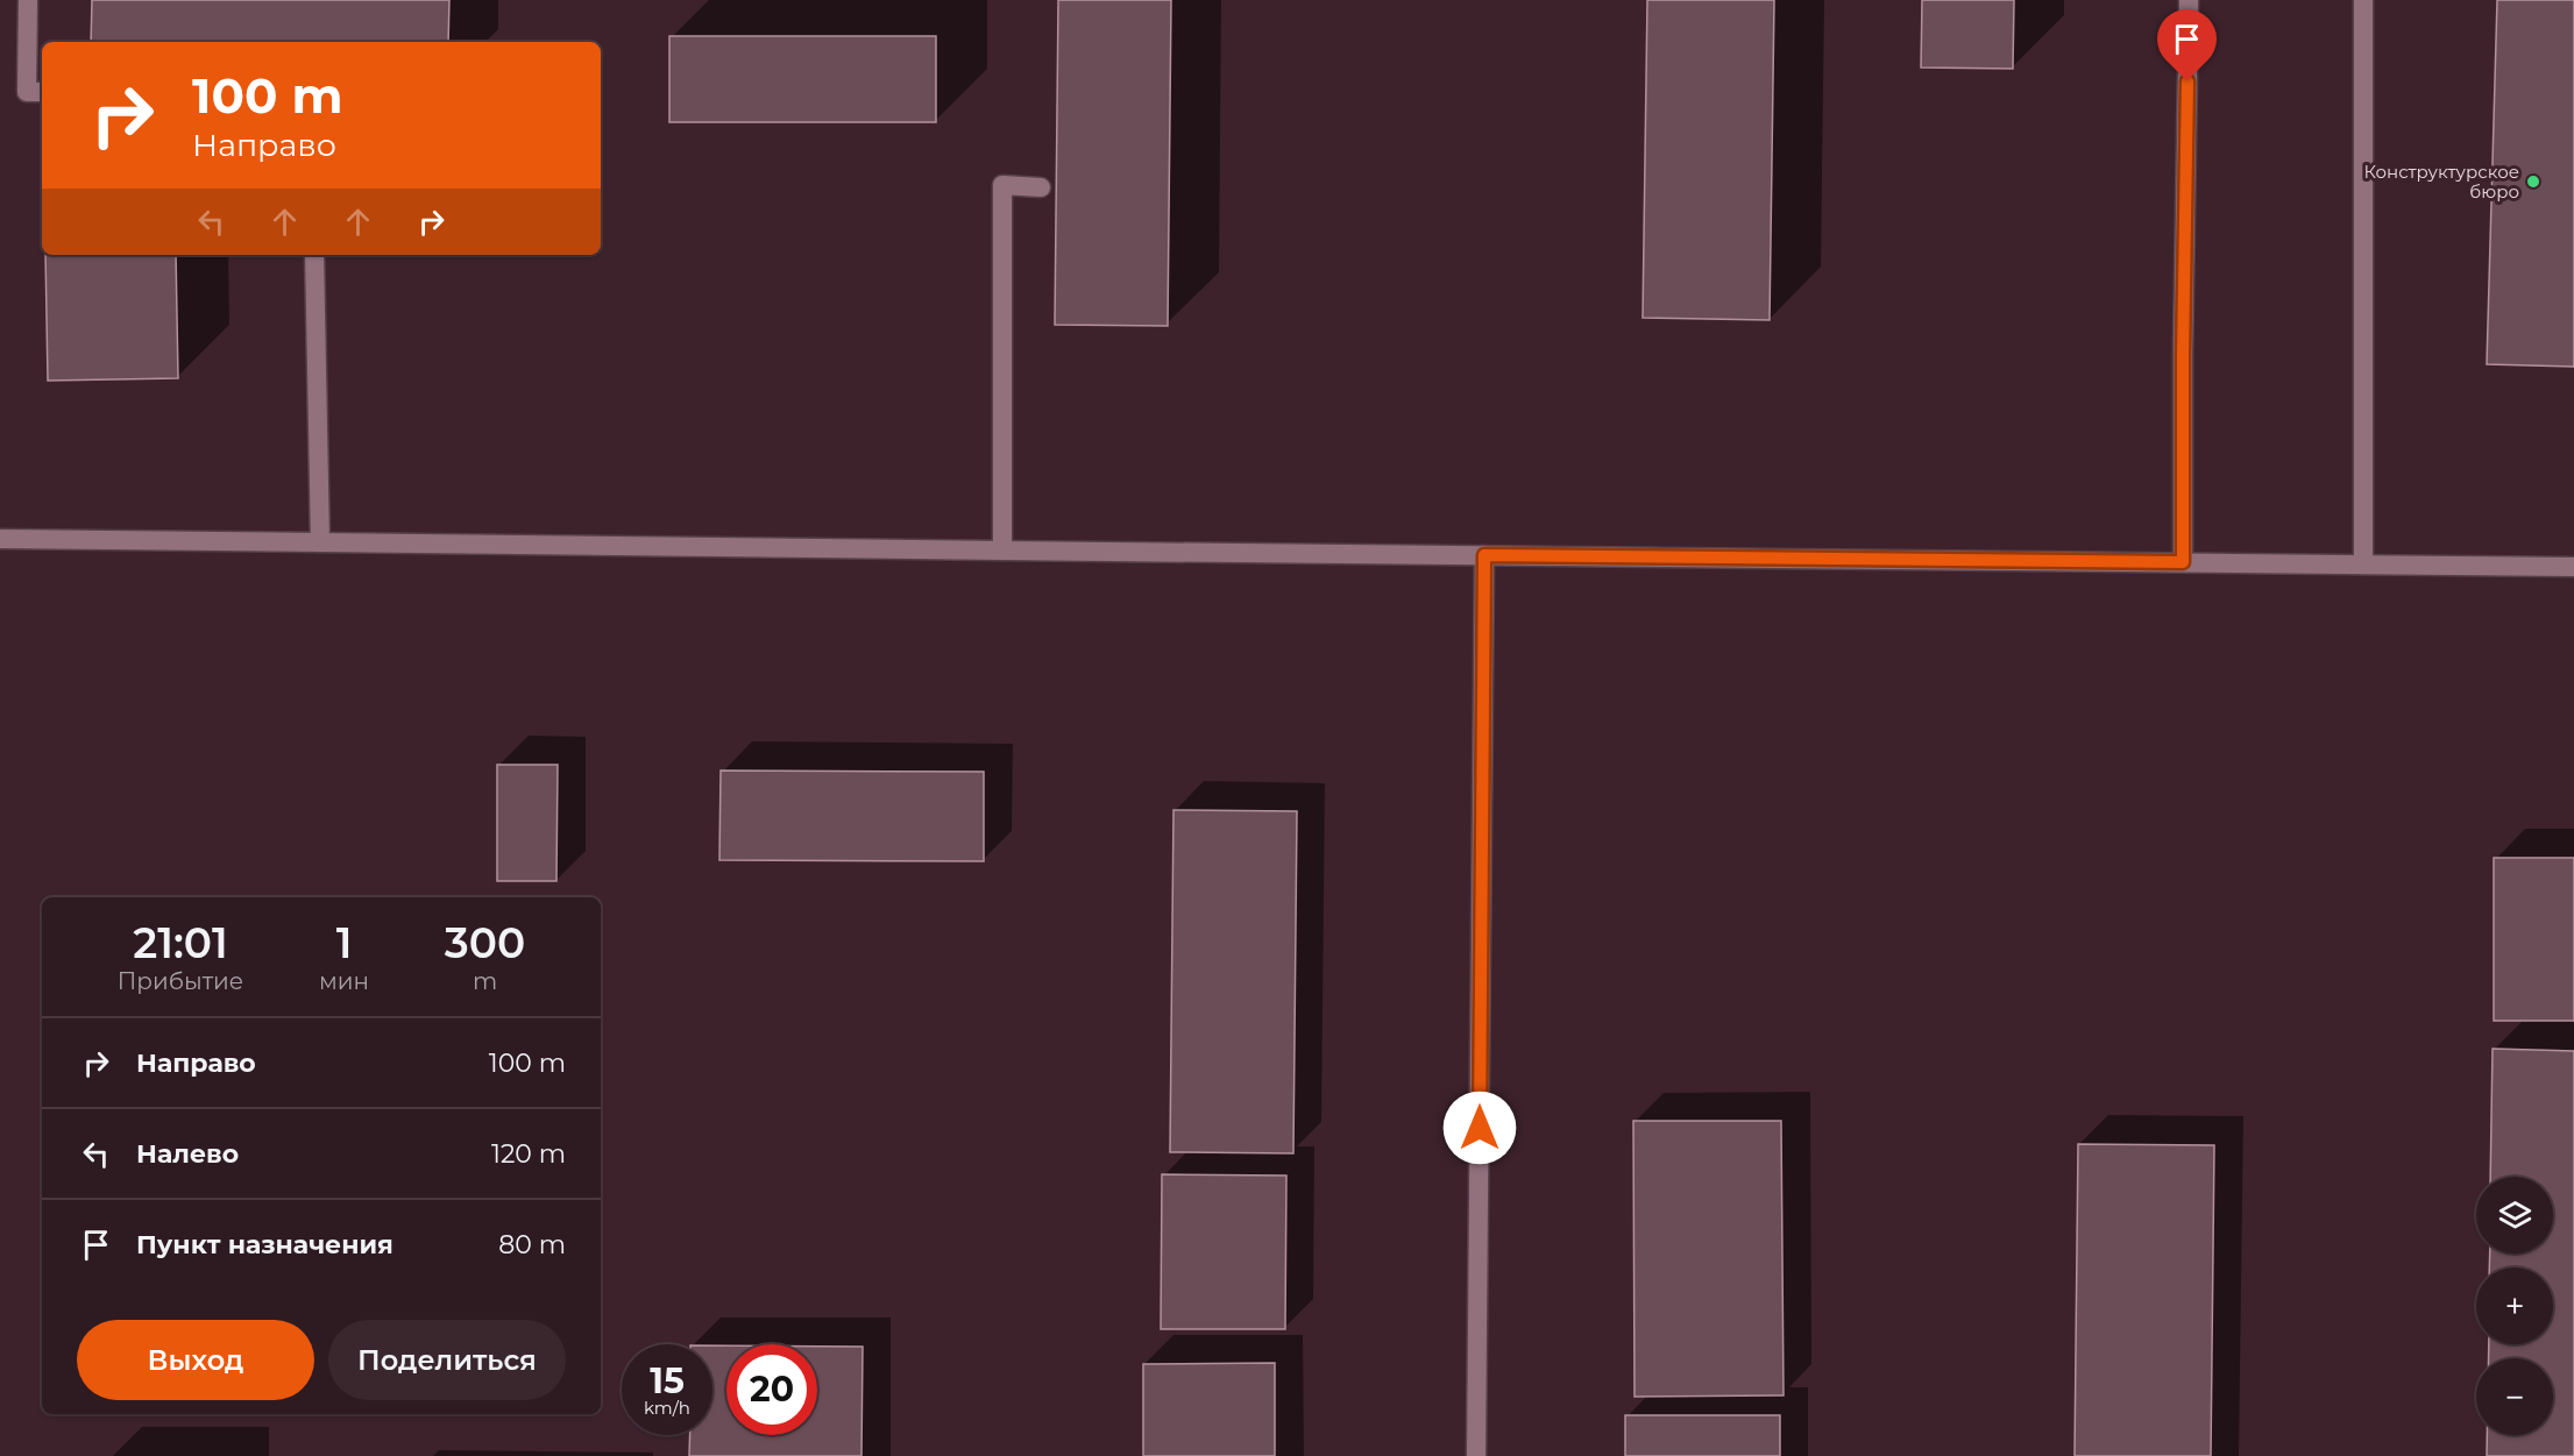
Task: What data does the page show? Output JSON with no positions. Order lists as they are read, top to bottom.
{
  "places": ["Конструктурское бюро"],
  "page": {
    "turn": ["100 m", "Направо"],
    "eta": [
      "21:01",
      "Прибытие",
      "1",
      "мин",
      "300",
      "m"
    ],
    "list": [
      {
        "name": "Направо",
        "value": "100 m"
      },
      {
        "name": "Налево",
        "value": "120 m"
      },
      {
        "name": "Пункт назначения",
        "value": "80 m"
      }
    ],
    "map_buttons": ["+", "−"],
    "buttons": ["Выход", "Поделиться"],
    "speed": "15 km/h",
    "limit": "20"
  }
}
